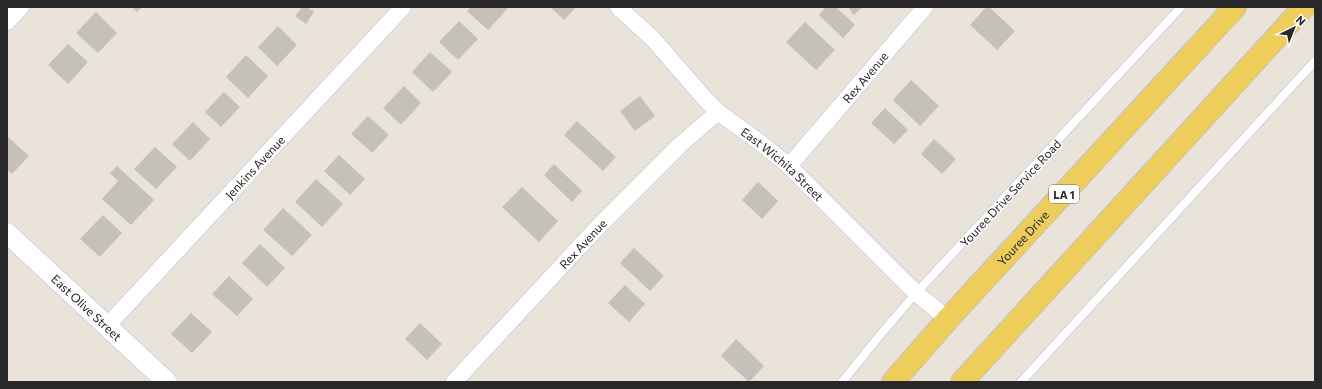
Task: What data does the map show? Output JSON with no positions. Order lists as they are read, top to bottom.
{
  "streets": {
    "main road": ["LA 1", "Youree Drive"],
    "street": [
      "Rex Avenue",
      "East Wichita Street",
      "Jenkins Avenue",
      "East Olive Street"
    ],
    "lane": ["Youree Drive Service Road"]
  },
  "crossings": [
    ["Rex Avenue", "East Wichita Street"],
    ["East Wichita Street", "Youree Drive Service Road"],
    ["East Wichita Street", "Youree Drive"],
    ["Jenkins Avenue", "East Olive Street"]
  ],
  "north": "top right"
}
